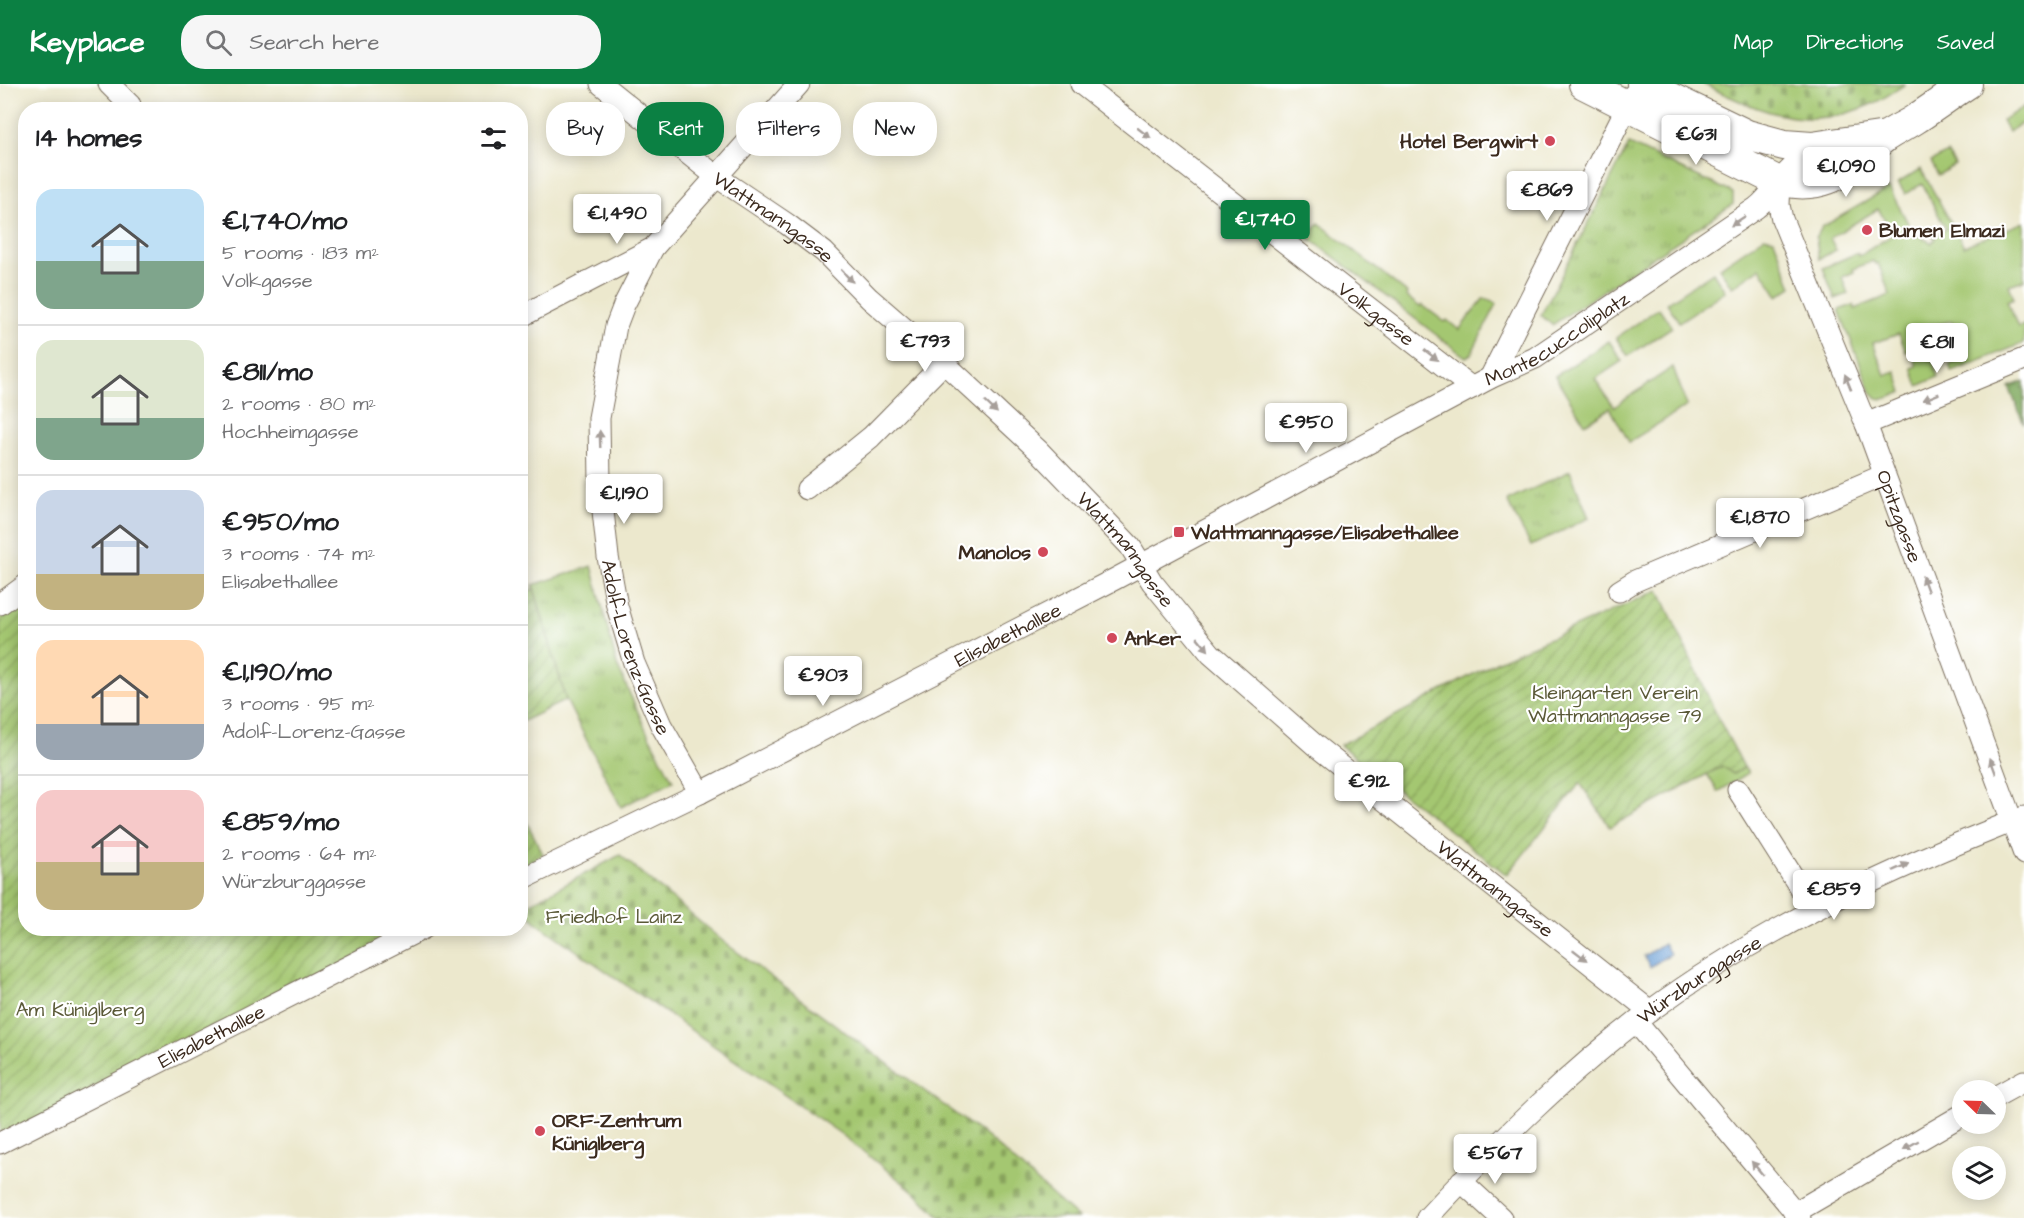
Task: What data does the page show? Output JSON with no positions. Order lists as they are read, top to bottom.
{
  "streets": {
    "street": [
      "Wattmanngasse",
      "Volkgasse",
      "Montecuccoliplatz",
      "Opitzgasse",
      "Elisabethallee",
      "Adolf-Lorenz-Gasse",
      "Würzburggasse"
    ]
  },
  "crossings": [
    ["Wattmanngasse", "Elisabethallee"],
    ["Wattmanngasse", "Würzburggasse"],
    ["Volkgasse", "Montecuccoliplatz"],
    ["Volkgasse", "Elisabethallee"],
    ["Montecuccoliplatz", "Opitzgasse"],
    ["Montecuccoliplatz", "Elisabethallee"],
    ["Opitzgasse", "Würzburggasse"],
    ["Elisabethallee", "Adolf-Lorenz-Gasse"]
  ],
  "one_way": [
    "Volkgasse",
    "Montecuccoliplatz",
    "Opitzgasse",
    "Adolf-Lorenz-Gasse"
  ],
  "parks": ["Kleingarten Verein Wattmanngasse 79", "Friedhof Lainz", "Am Küniglberg"],
  "places": {
    "other": [
      "Hotel Bergwirt",
      "Blumen Elmazi",
      "Manolos",
      "Anker",
      "ORF-Zentrum Küniglberg"
    ],
    "transit": ["Wattmanngasse/Elisabethallee"]
  },
  "north": "top left",
  "page": {
    "header": "Keyplace",
    "search": "Search here",
    "nav": ["Map", "Directions", "Saved"],
    "chip": [
      "Buy",
      "Rent",
      "Filters",
      "New"
    ],
    "heading": "14 homes",
    "price": [
      "€631",
      "€1,090",
      "€869",
      "€1,490",
      "€1,740",
      "€793",
      "€811",
      "€950",
      "€1,190",
      "€1,870",
      "€903",
      "€912",
      "€859",
      "€567"
    ],
    "list": [
      {
        "name": "€1,740/mo",
        "note": "5 rooms · 183 m² · Volkgasse"
      },
      {
        "name": "€811/mo",
        "note": "2 rooms · 80 m² · Hochheimgasse"
      },
      {
        "name": "€950/mo",
        "note": "3 rooms · 74 m² · Elisabethallee"
      },
      {
        "name": "€1,190/mo",
        "note": "3 rooms · 95 m² · Adolf-Lorenz-Gasse"
      },
      {
        "name": "€859/mo",
        "note": "2 rooms · 64 m² · Würzburggasse"
      }
    ]
  }
}
